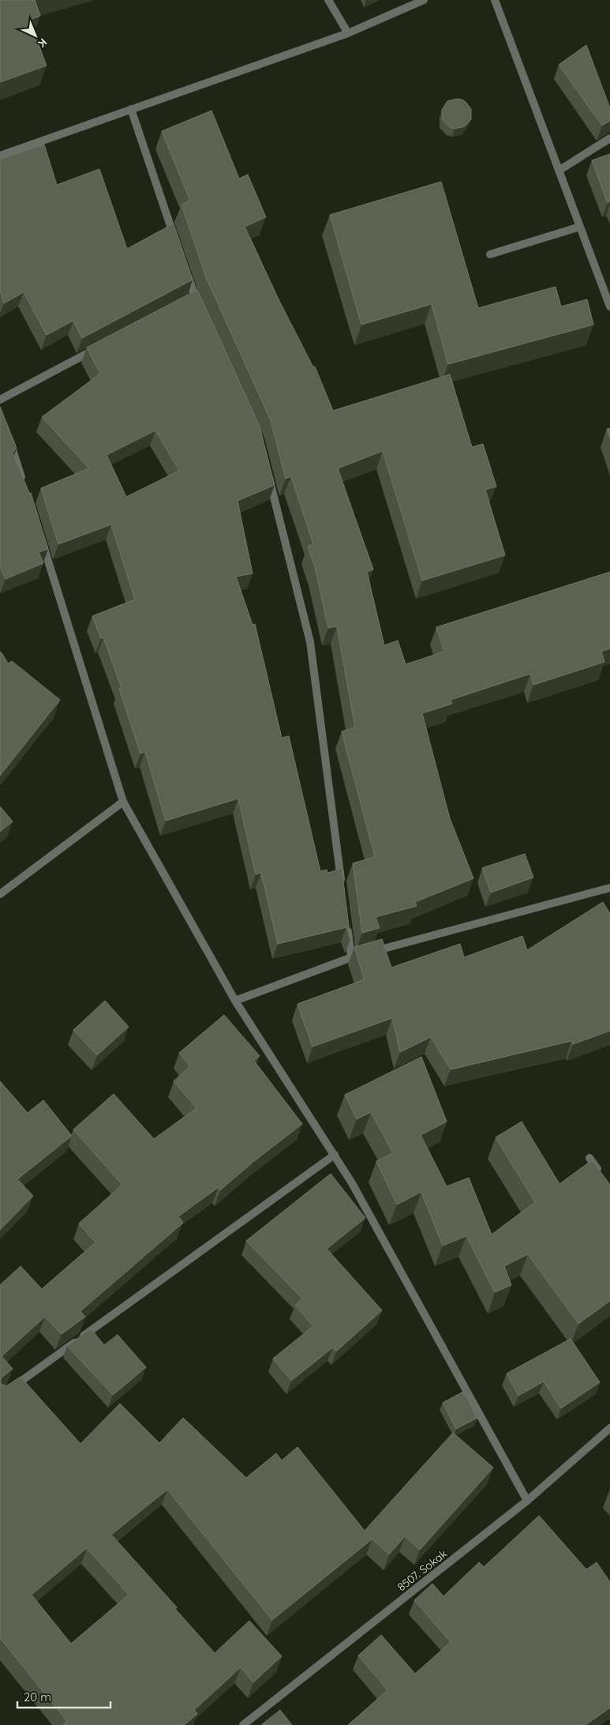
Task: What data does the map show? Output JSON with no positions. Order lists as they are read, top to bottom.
{
  "streets": {
    "street": ["8507. Sokak"]
  },
  "scale_bar": "20 m",
  "north": "bottom right"
}
